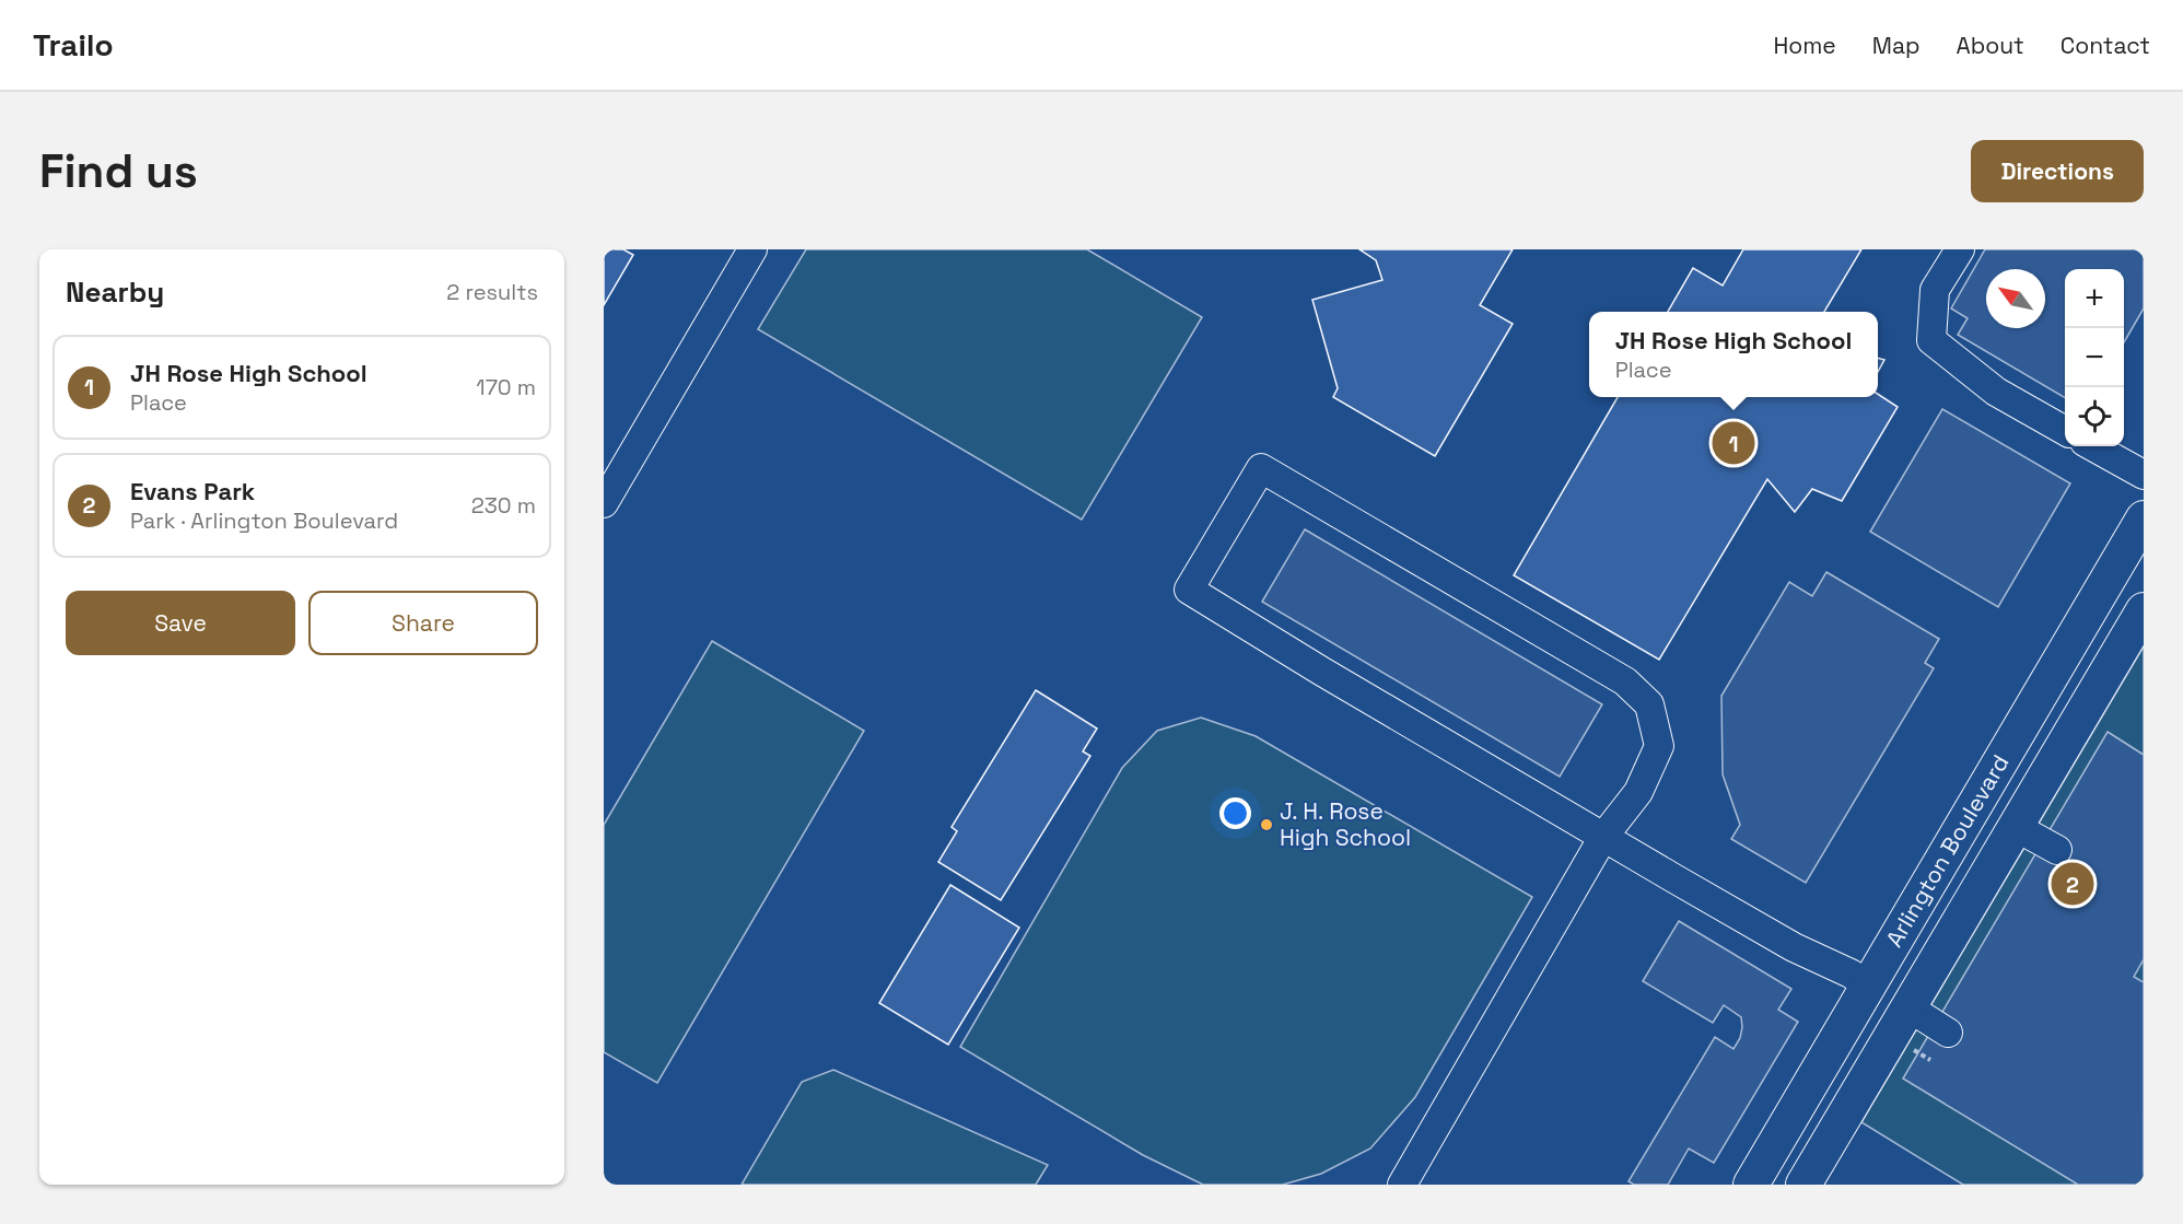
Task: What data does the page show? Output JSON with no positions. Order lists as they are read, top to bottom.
{
  "streets": {
    "main road": ["Arlington Boulevard"]
  },
  "places": ["J. H. Rose High School"],
  "north": "top left",
  "page": {
    "header": "Trailo",
    "nav": [
      "Home",
      "Map",
      "About",
      "Contact"
    ],
    "buttons": [
      "Directions",
      ["Save", "Share"]
    ],
    "title": "Find us",
    "heading": ["Nearby", "2 results"],
    "map_buttons": ["+", "−"],
    "popup": ["JH Rose High School", "Place"],
    "list": [
      {
        "mark": "1",
        "name": "JH Rose High School",
        "note": "Place",
        "value": "170 m"
      },
      {
        "mark": "2",
        "name": "Evans Park",
        "note": "Park · Arlington Boulevard",
        "value": "230 m"
      }
    ],
    "pins": ["1", "2"]
  }
}
